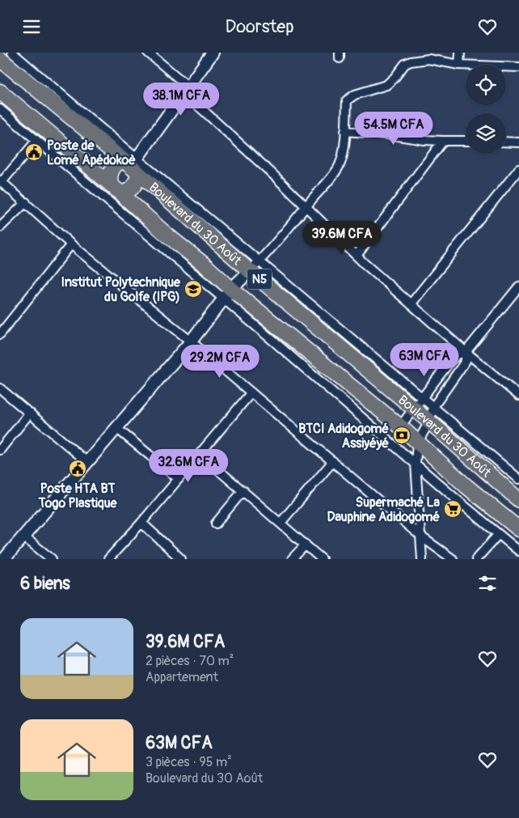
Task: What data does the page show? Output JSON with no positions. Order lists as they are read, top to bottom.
{
  "streets": {
    "highway": ["Boulevard du 30 Août", "N5"]
  },
  "places": {
    "public building": ["Poste de Lomé Apédokoè", "Poste HTA BT Togo Plastique"],
    "school or university": ["Institut Polytechnique du Golfe (IPG)"],
    "bank": ["BTCI Adidogomé Assiyéyé"],
    "supermarket": ["Supermaché La Dauphine Adidogomé"]
  },
  "page": {
    "header": "Doorstep",
    "price": [
      "38.1M CFA",
      "54.5M CFA",
      "39.6M CFA",
      "63M CFA",
      "29.2M CFA",
      "32.6M CFA"
    ],
    "heading": "6 biens",
    "list": [
      {
        "name": "39.6M CFA",
        "note": "2 pièces · 70 m² · Appartement"
      },
      {
        "name": "63M CFA",
        "note": "3 pièces · 95 m² · Boulevard du 30 Août"
      }
    ]
  }
}
